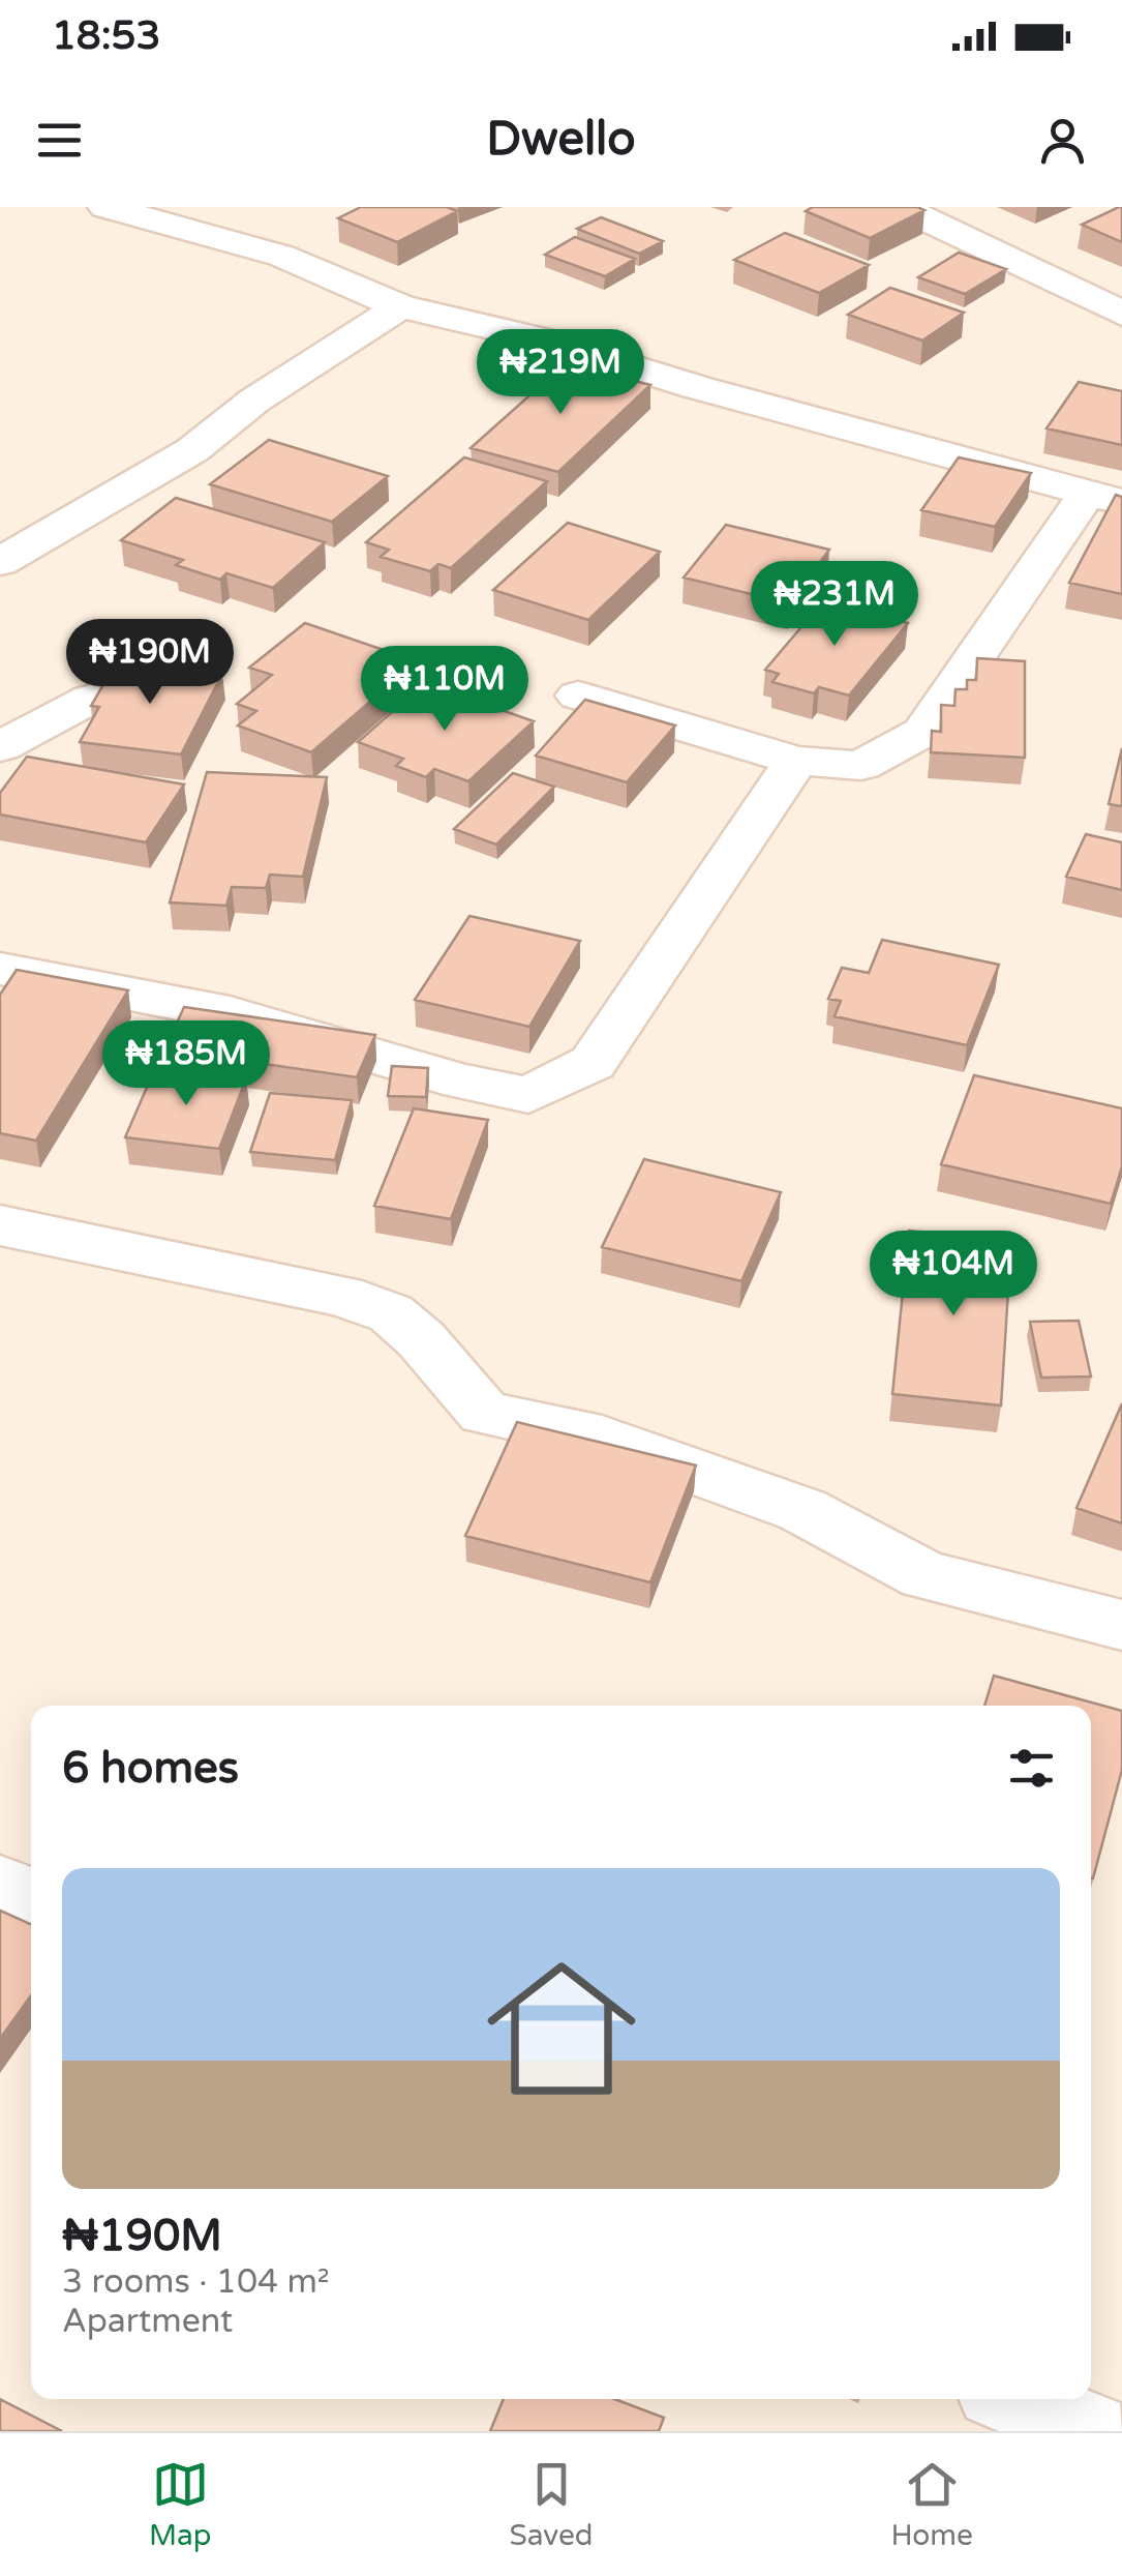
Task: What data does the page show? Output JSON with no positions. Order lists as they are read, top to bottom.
{
  "page": {
    "status": "18:53",
    "header": "Dwello",
    "price": [
      "₦219M",
      "₦231M",
      "₦190M",
      "₦110M",
      "₦185M",
      "₦104M"
    ],
    "heading": "6 homes",
    "list": [
      {
        "name": "₦190M",
        "note": "3 rooms · 104 m² · Apartment"
      }
    ],
    "tabs": ["Map", "Saved", "Home"]
  }
}
